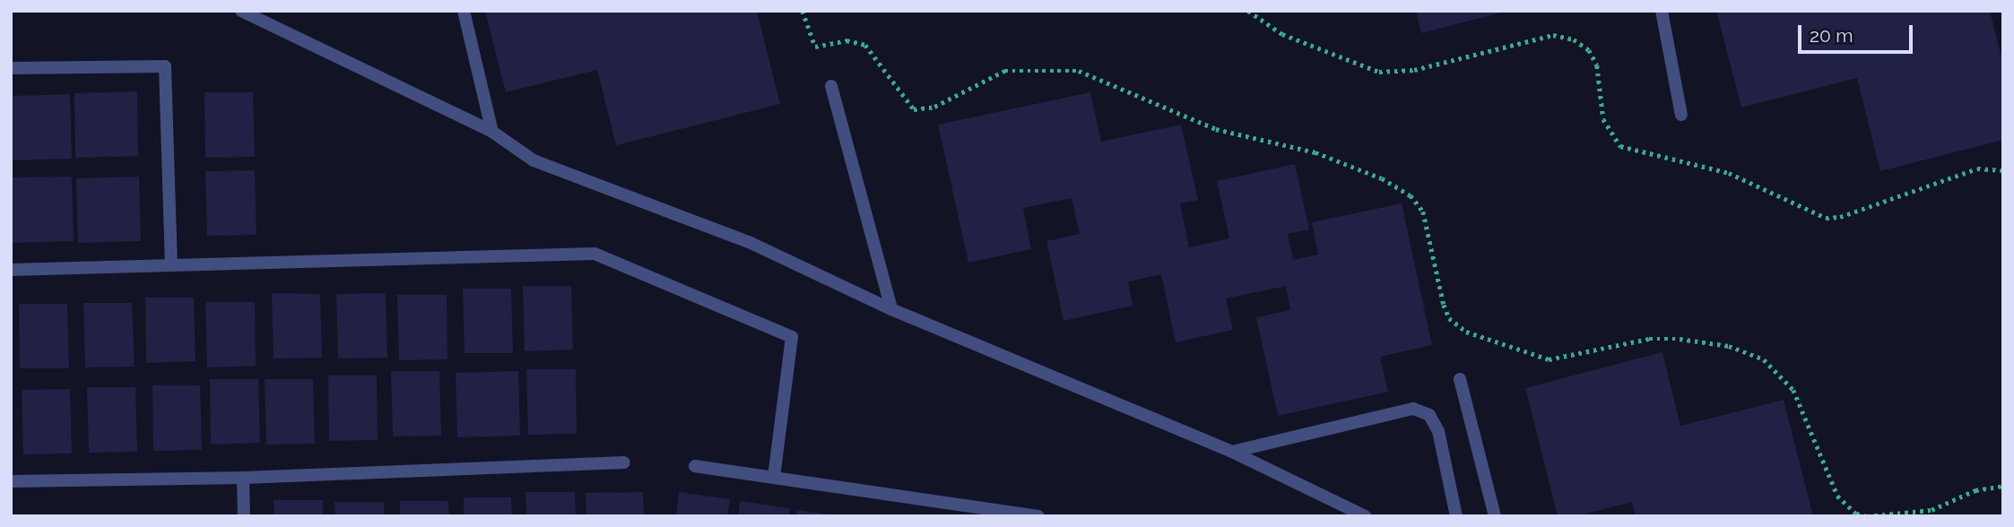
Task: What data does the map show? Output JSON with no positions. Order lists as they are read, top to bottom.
{
  "scale_bar": "20 m"
}
